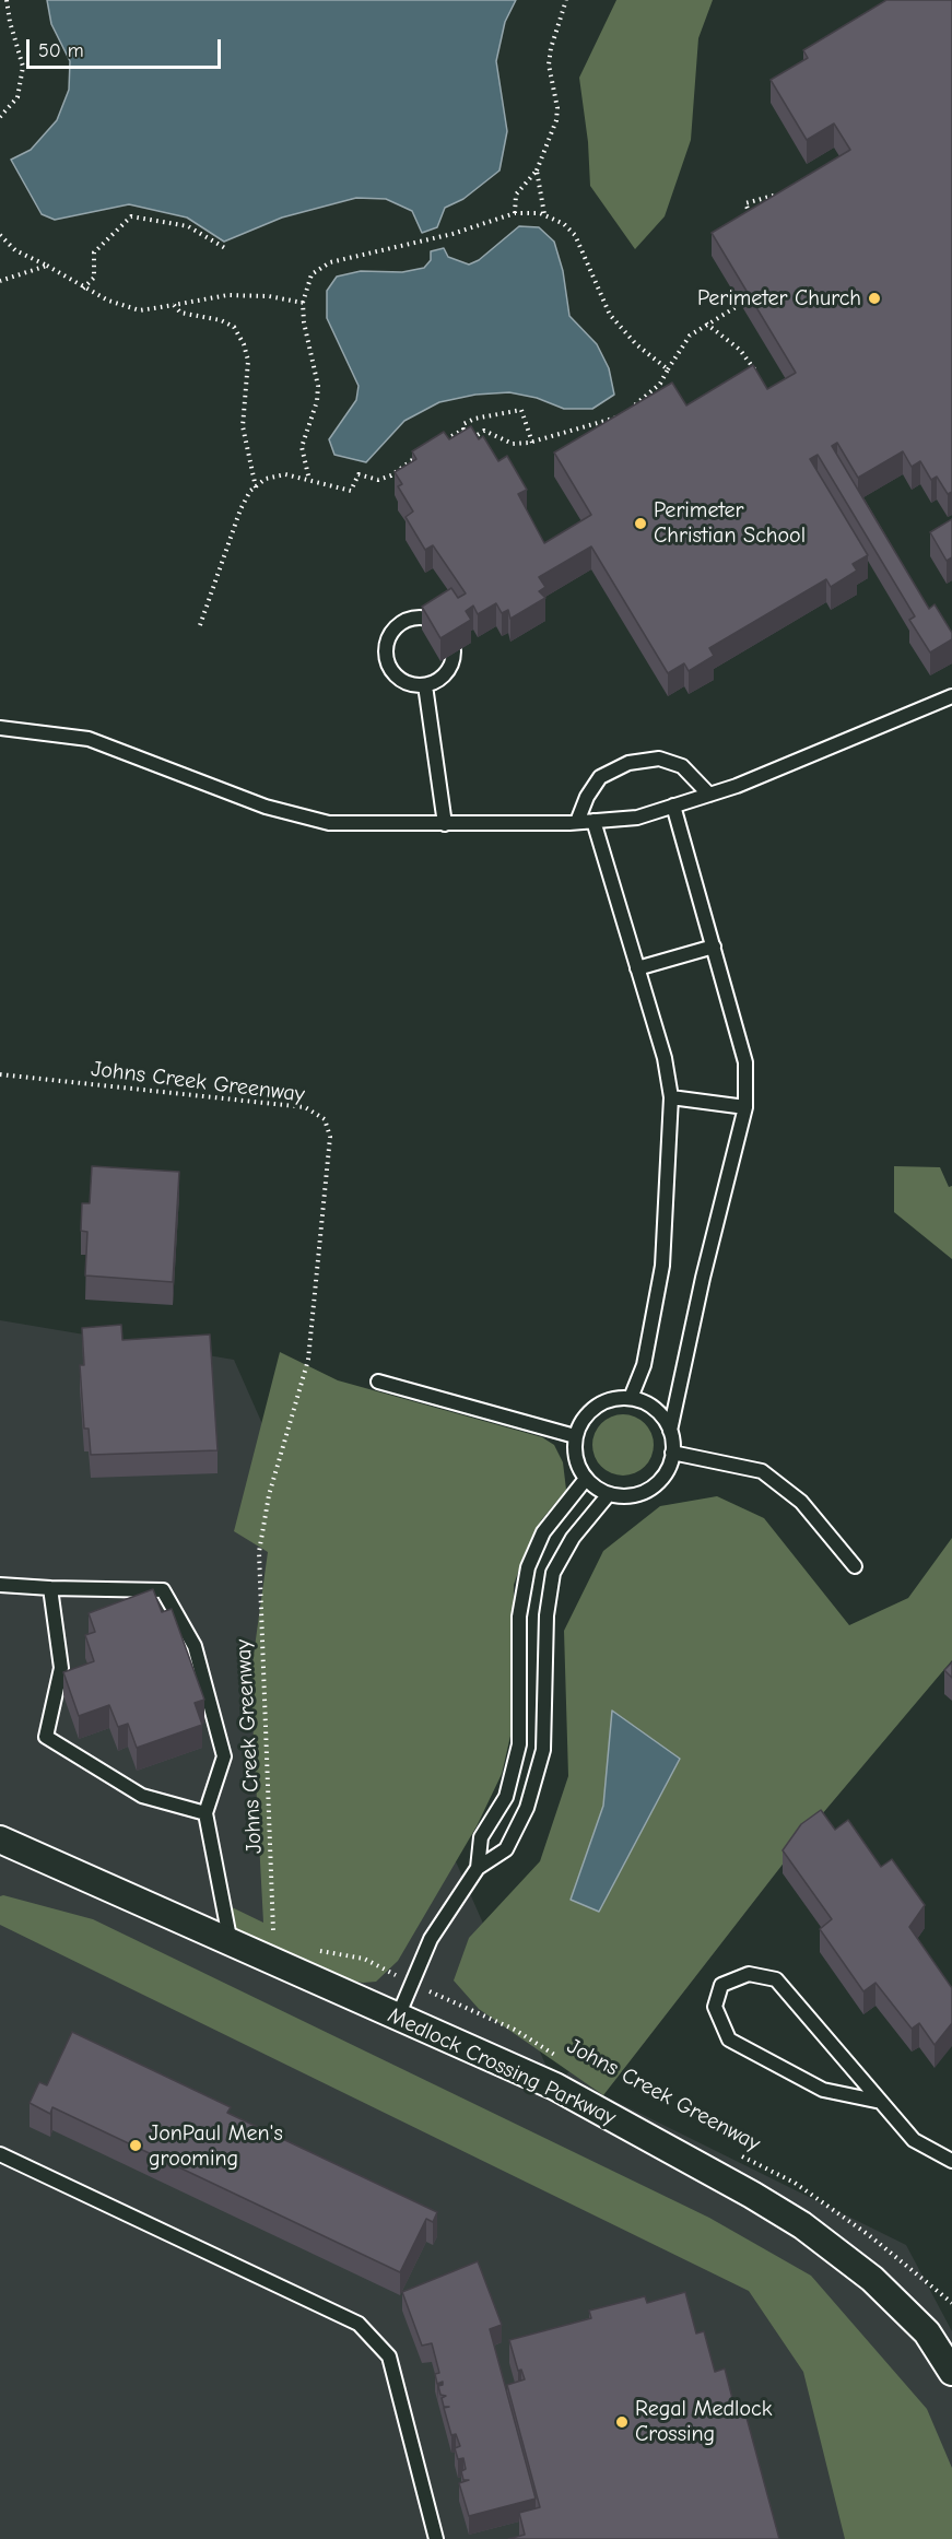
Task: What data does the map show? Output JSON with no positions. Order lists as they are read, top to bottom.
{
  "streets": {
    "street": ["Medlock Crossing Parkway"],
    "path": ["Johns Creek Greenway"]
  },
  "places": [
    "Perimeter Church",
    "Perimeter Christian School",
    "JonPaul Men's grooming",
    "Regal Medlock Crossing"
  ],
  "scale_bar": "50 m"
}
